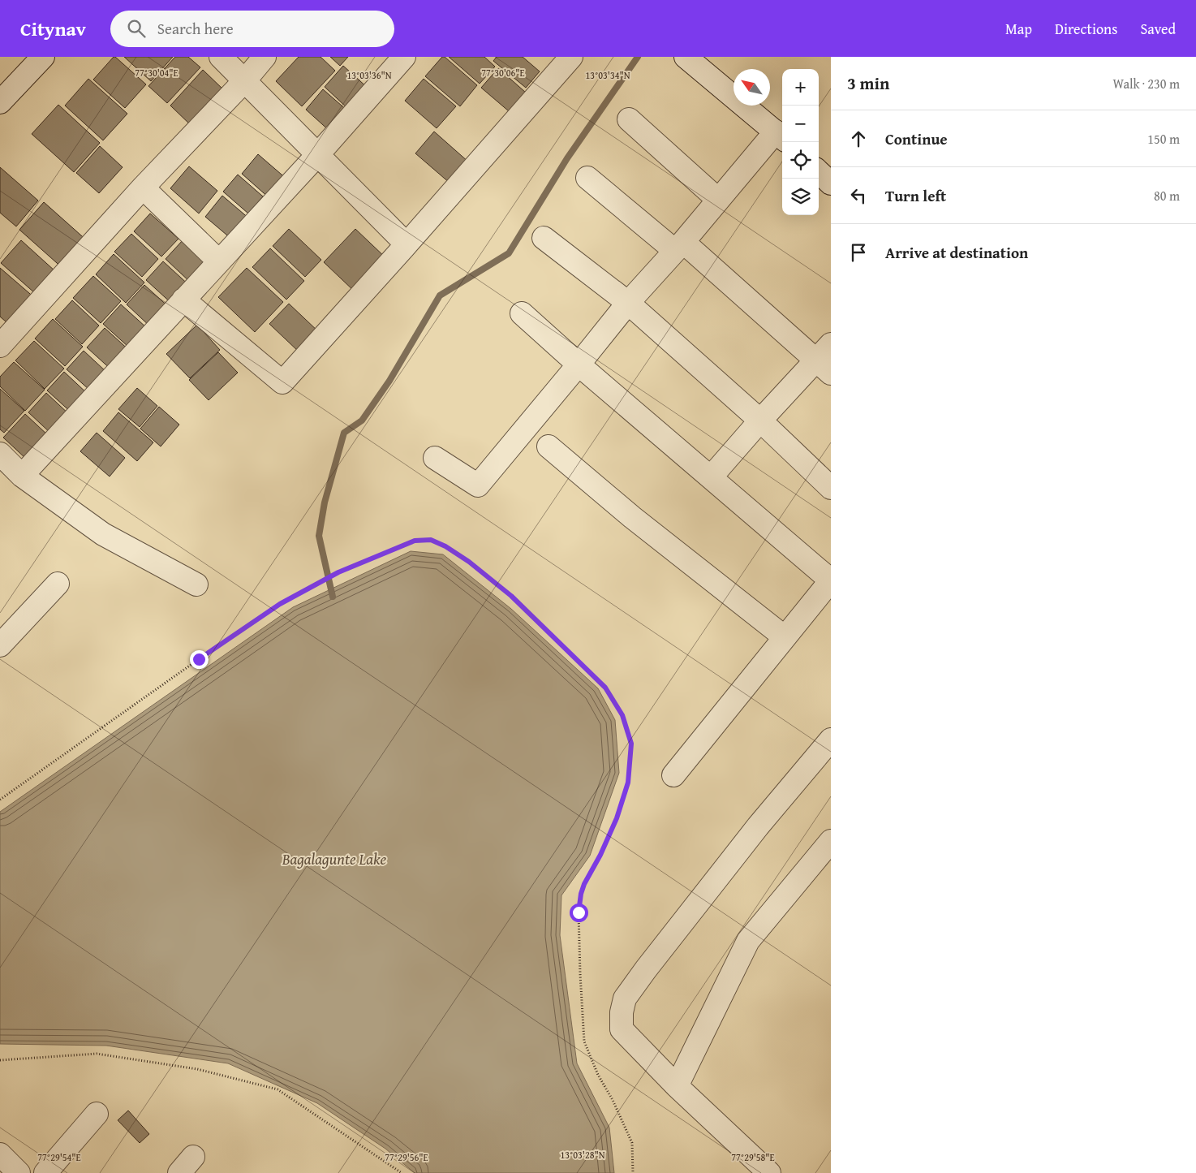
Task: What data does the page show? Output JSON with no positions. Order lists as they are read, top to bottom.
{
  "water": ["Bagalagunte Lake"],
  "north": "top left",
  "page": {
    "header": "Citynav",
    "search": "Search here",
    "nav": ["Map", "Directions", "Saved"],
    "heading": ["3 min", "Walk · 230 m"],
    "map_buttons": ["+", "−"],
    "list": [
      ["Continue", "150 m"],
      ["Turn left", "80 m"],
      "Arrive at destination"
    ]
  },
  "coordinates": [
    "77°30'04\"E",
    "77°30'06\"E",
    "13°03'36\"N",
    "13°03'34\"N",
    "13°03'28\"N",
    "77°29'54\"E",
    "77°29'56\"E",
    "77°29'58\"E"
  ]
}
